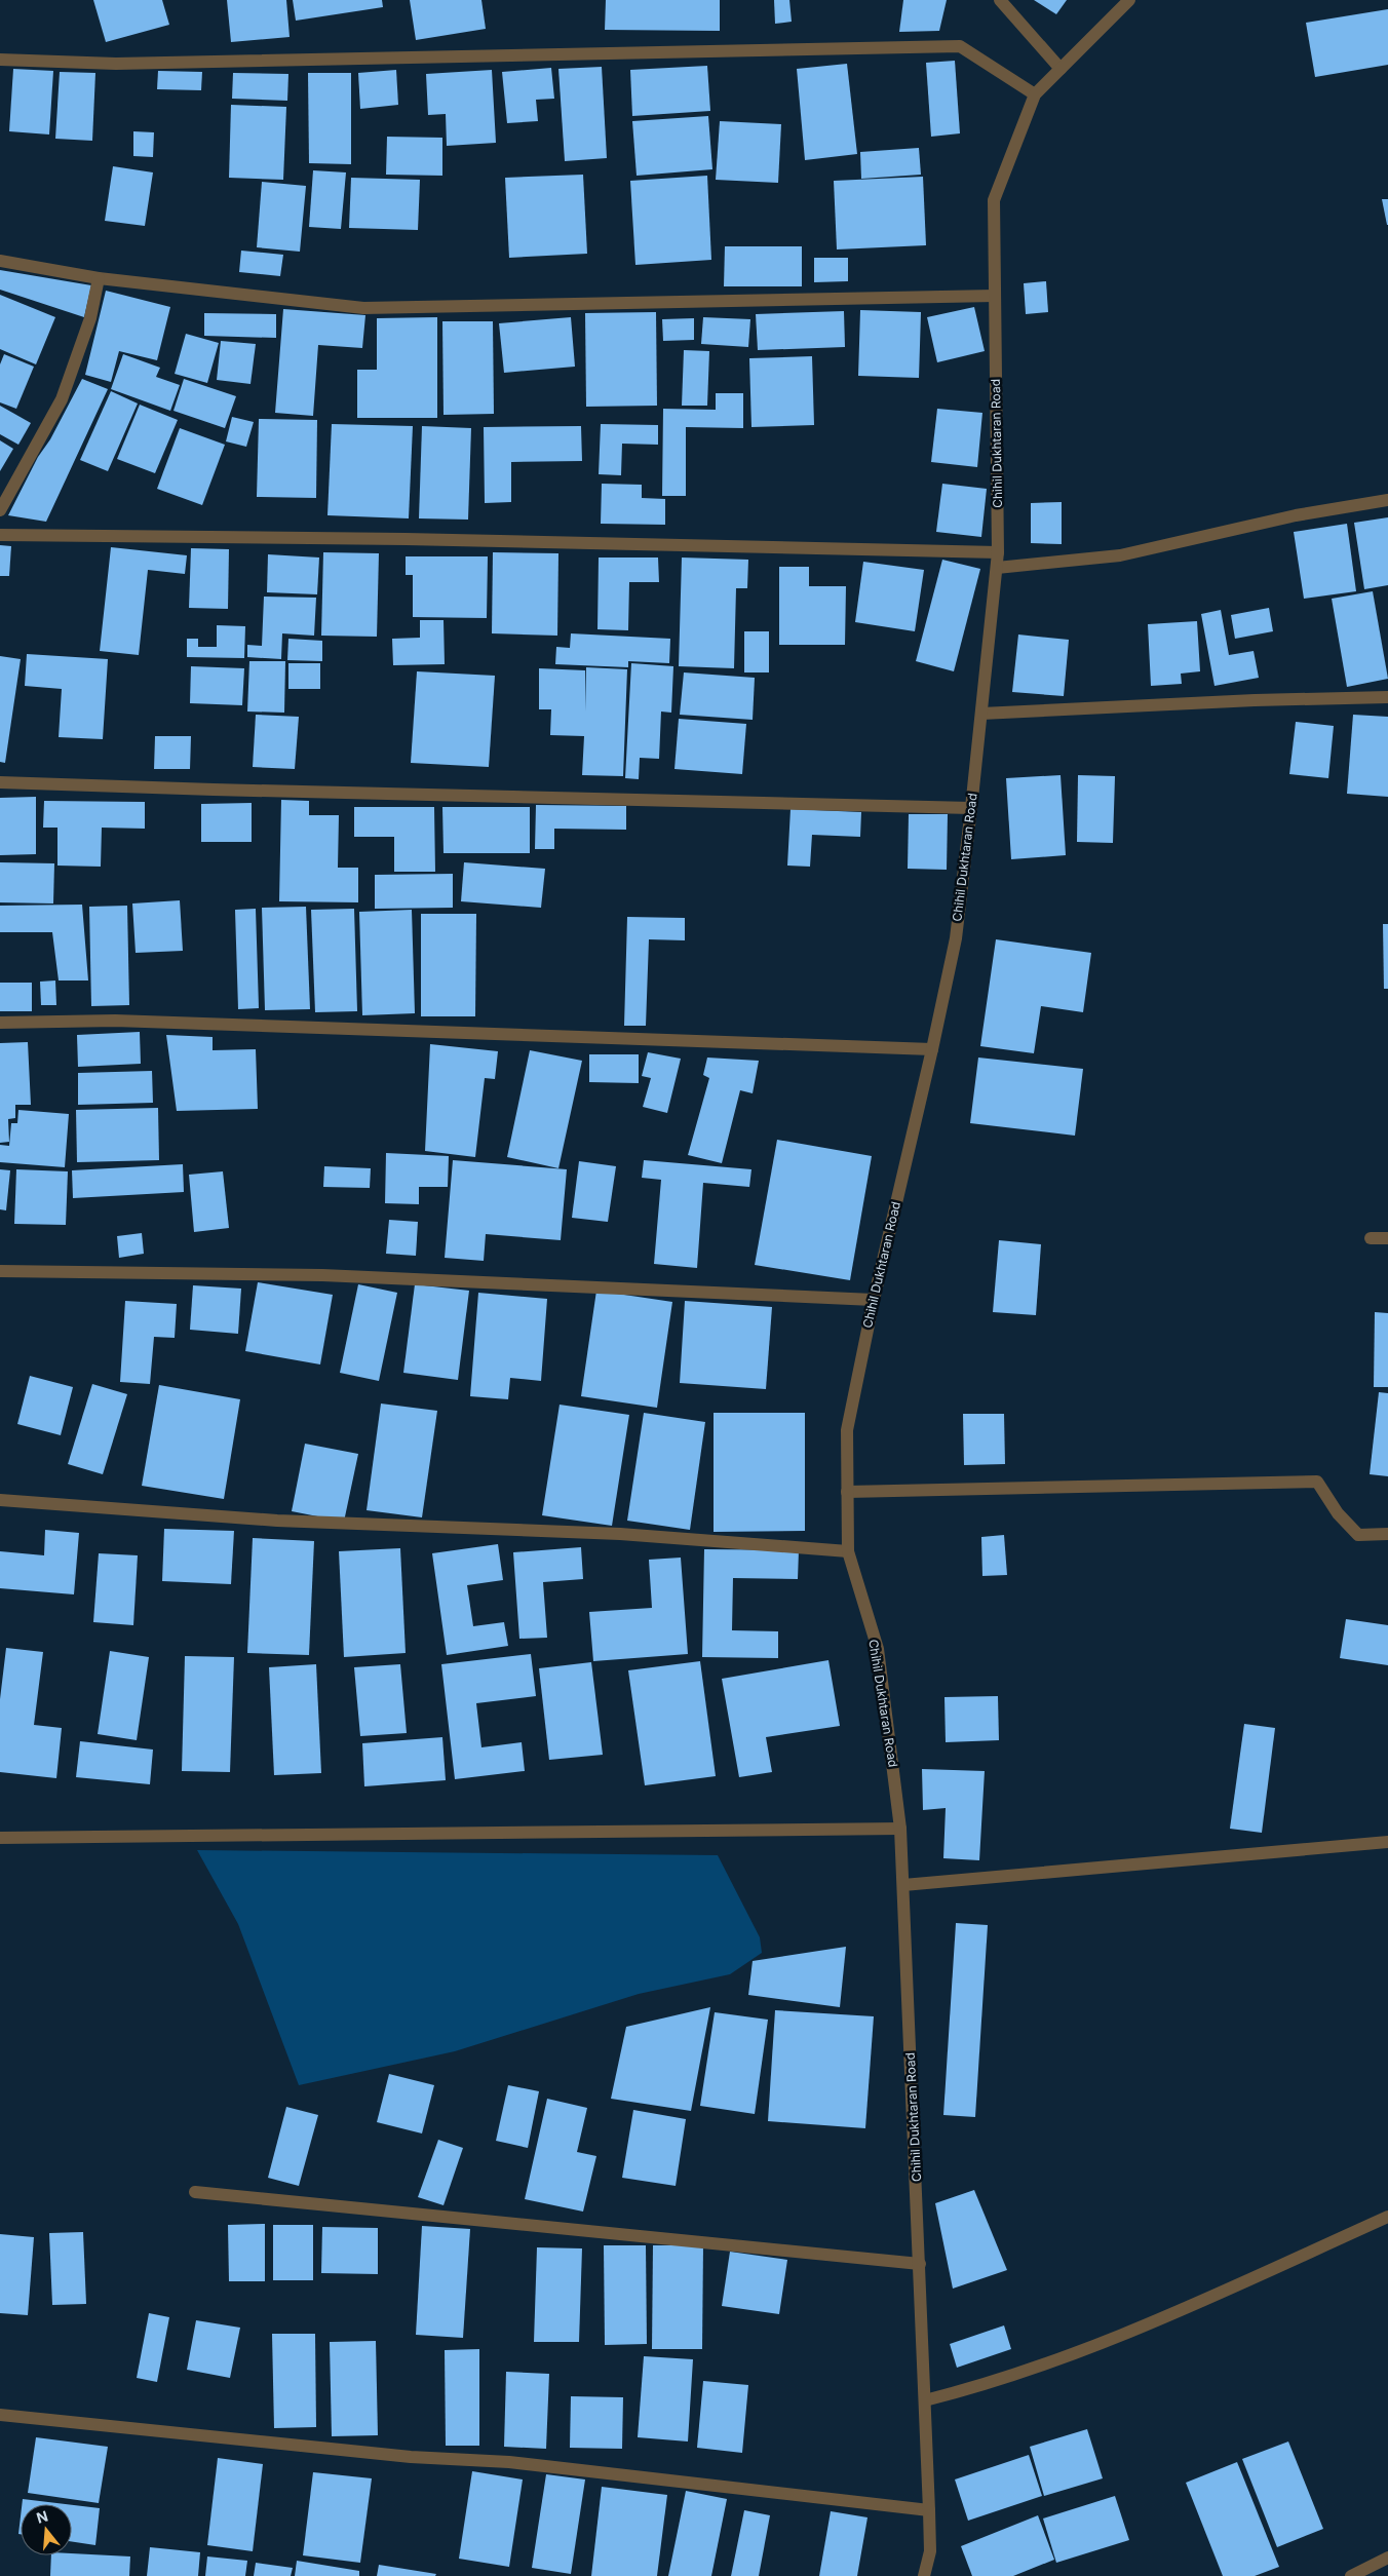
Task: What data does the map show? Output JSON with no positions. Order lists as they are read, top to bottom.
{
  "streets": {
    "street": ["Chihil Dukhtaran Road"]
  },
  "north": "top"
}
